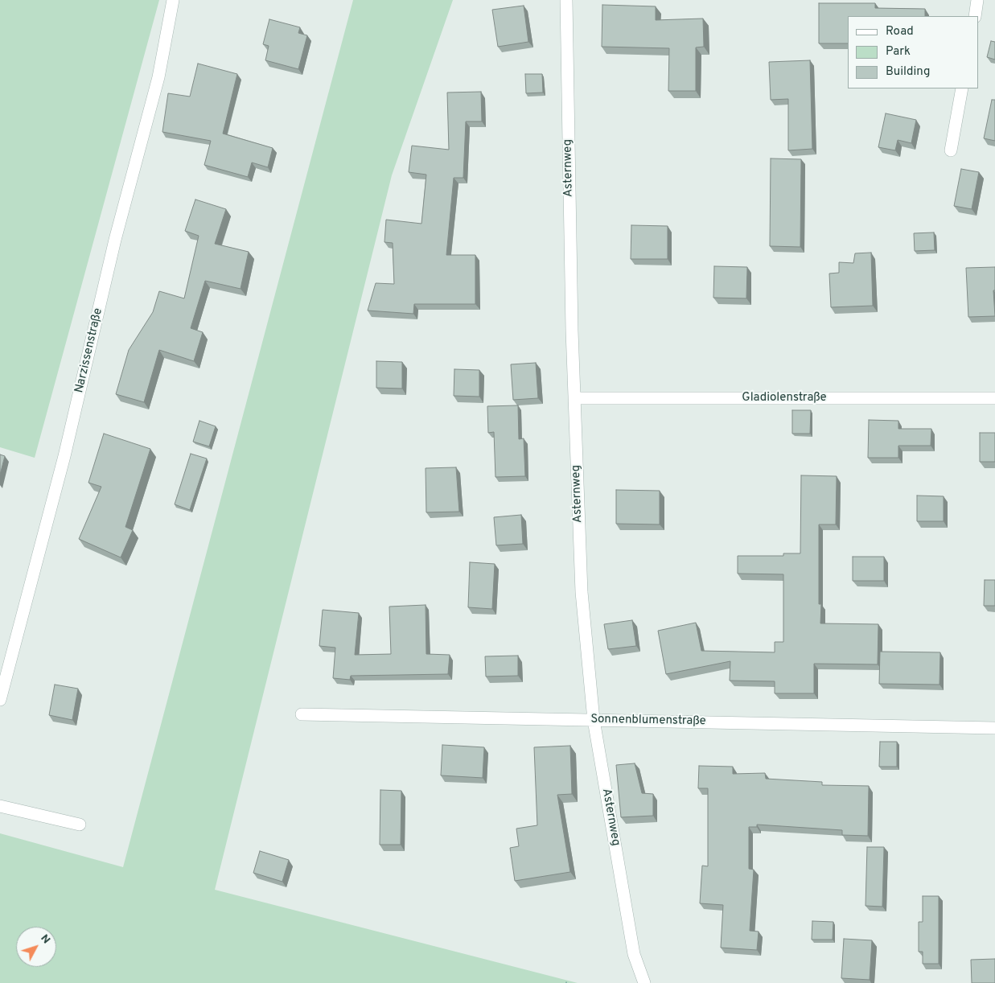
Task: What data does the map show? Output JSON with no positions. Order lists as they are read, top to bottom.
{
  "streets": {
    "street": [
      "Asternweg",
      "Narzissenstraße",
      "Gladiolenstraße",
      "Sonnenblumenstraße"
    ]
  },
  "crossings": [
    ["Asternweg", "Gladiolenstraße"],
    ["Asternweg", "Sonnenblumenstraße"]
  ],
  "legend": ["Road", "Park", "Building"],
  "north": "top right"
}
